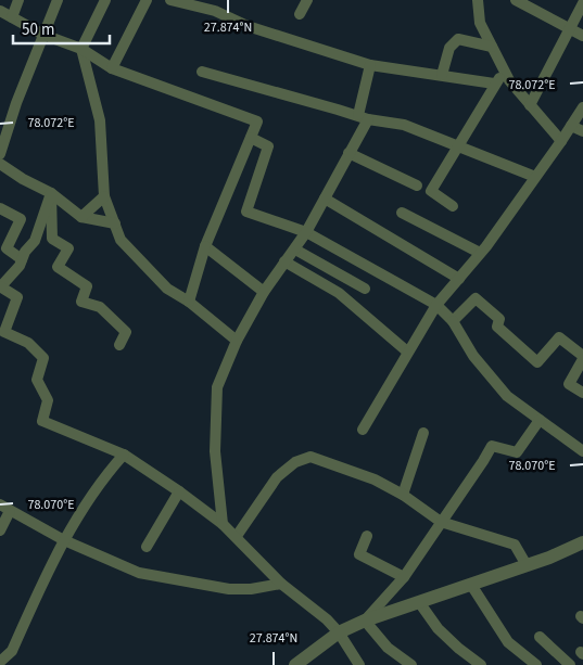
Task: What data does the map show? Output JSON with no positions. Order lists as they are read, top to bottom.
{
  "scale_bar": "50 m",
  "coordinates": ["27.874°N", "78.072°E", "78.070°E"]
}
